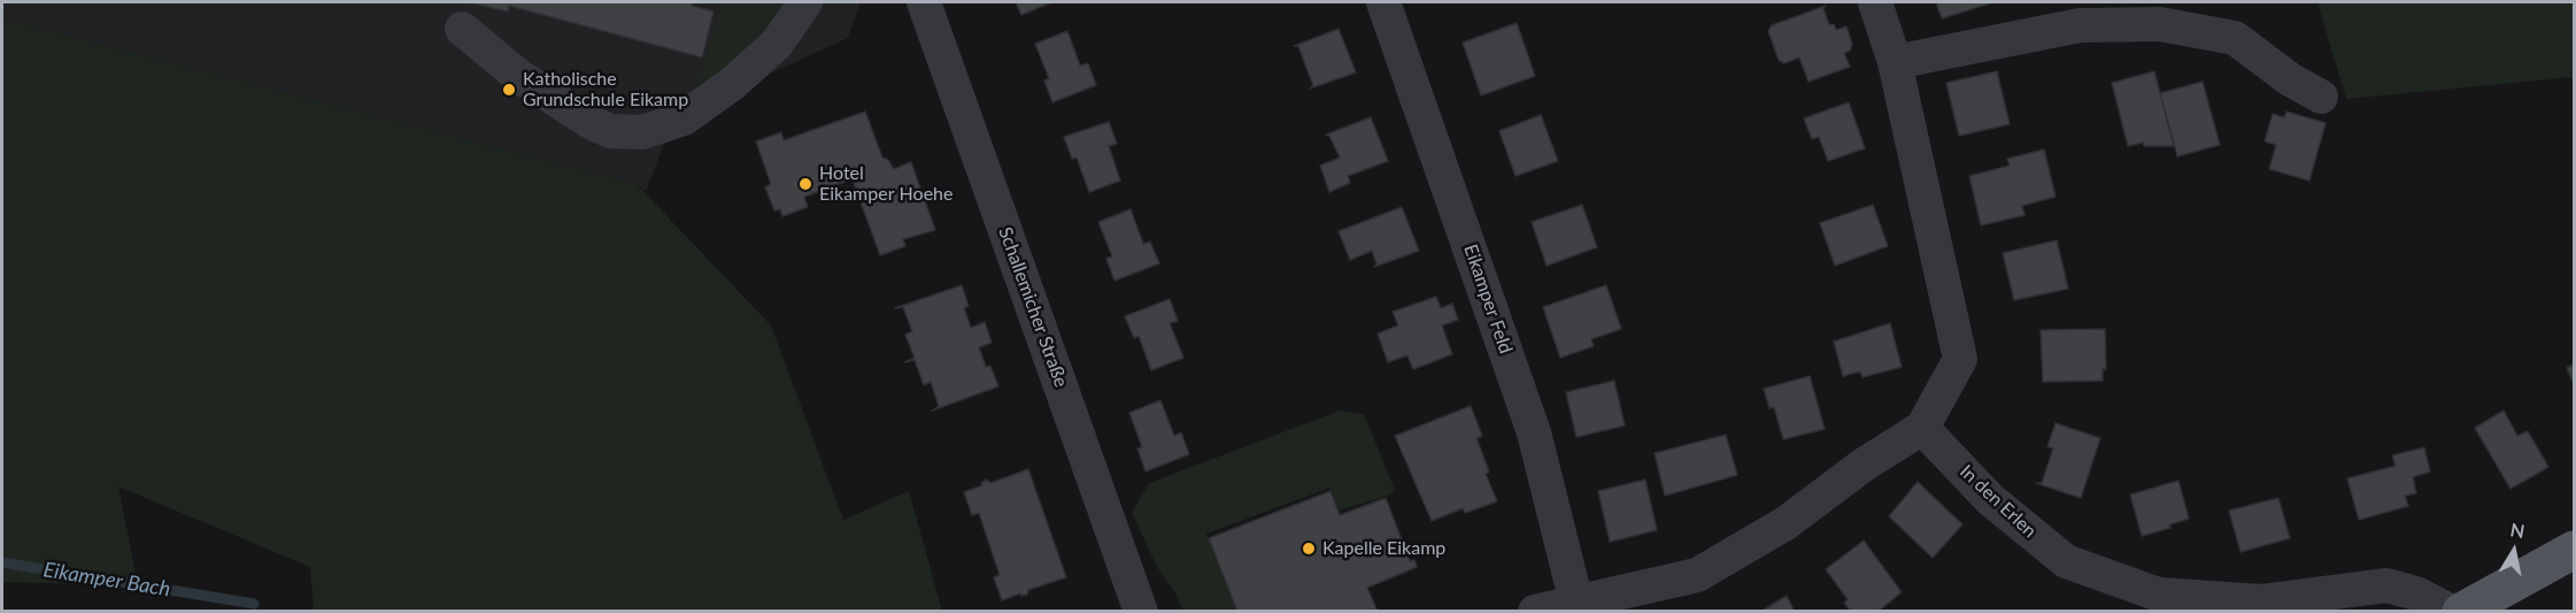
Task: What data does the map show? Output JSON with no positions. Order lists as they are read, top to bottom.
{
  "streets": {
    "street": ["Eikamper Feld", "Schallemicher Straße", "In den Erlen"]
  },
  "water": ["Eikamper Bach"],
  "places": ["Katholische Grundschule Eikamp", "Hotel Eikamper Hoehe", "Kapelle Eikamp"],
  "north": "top"
}
